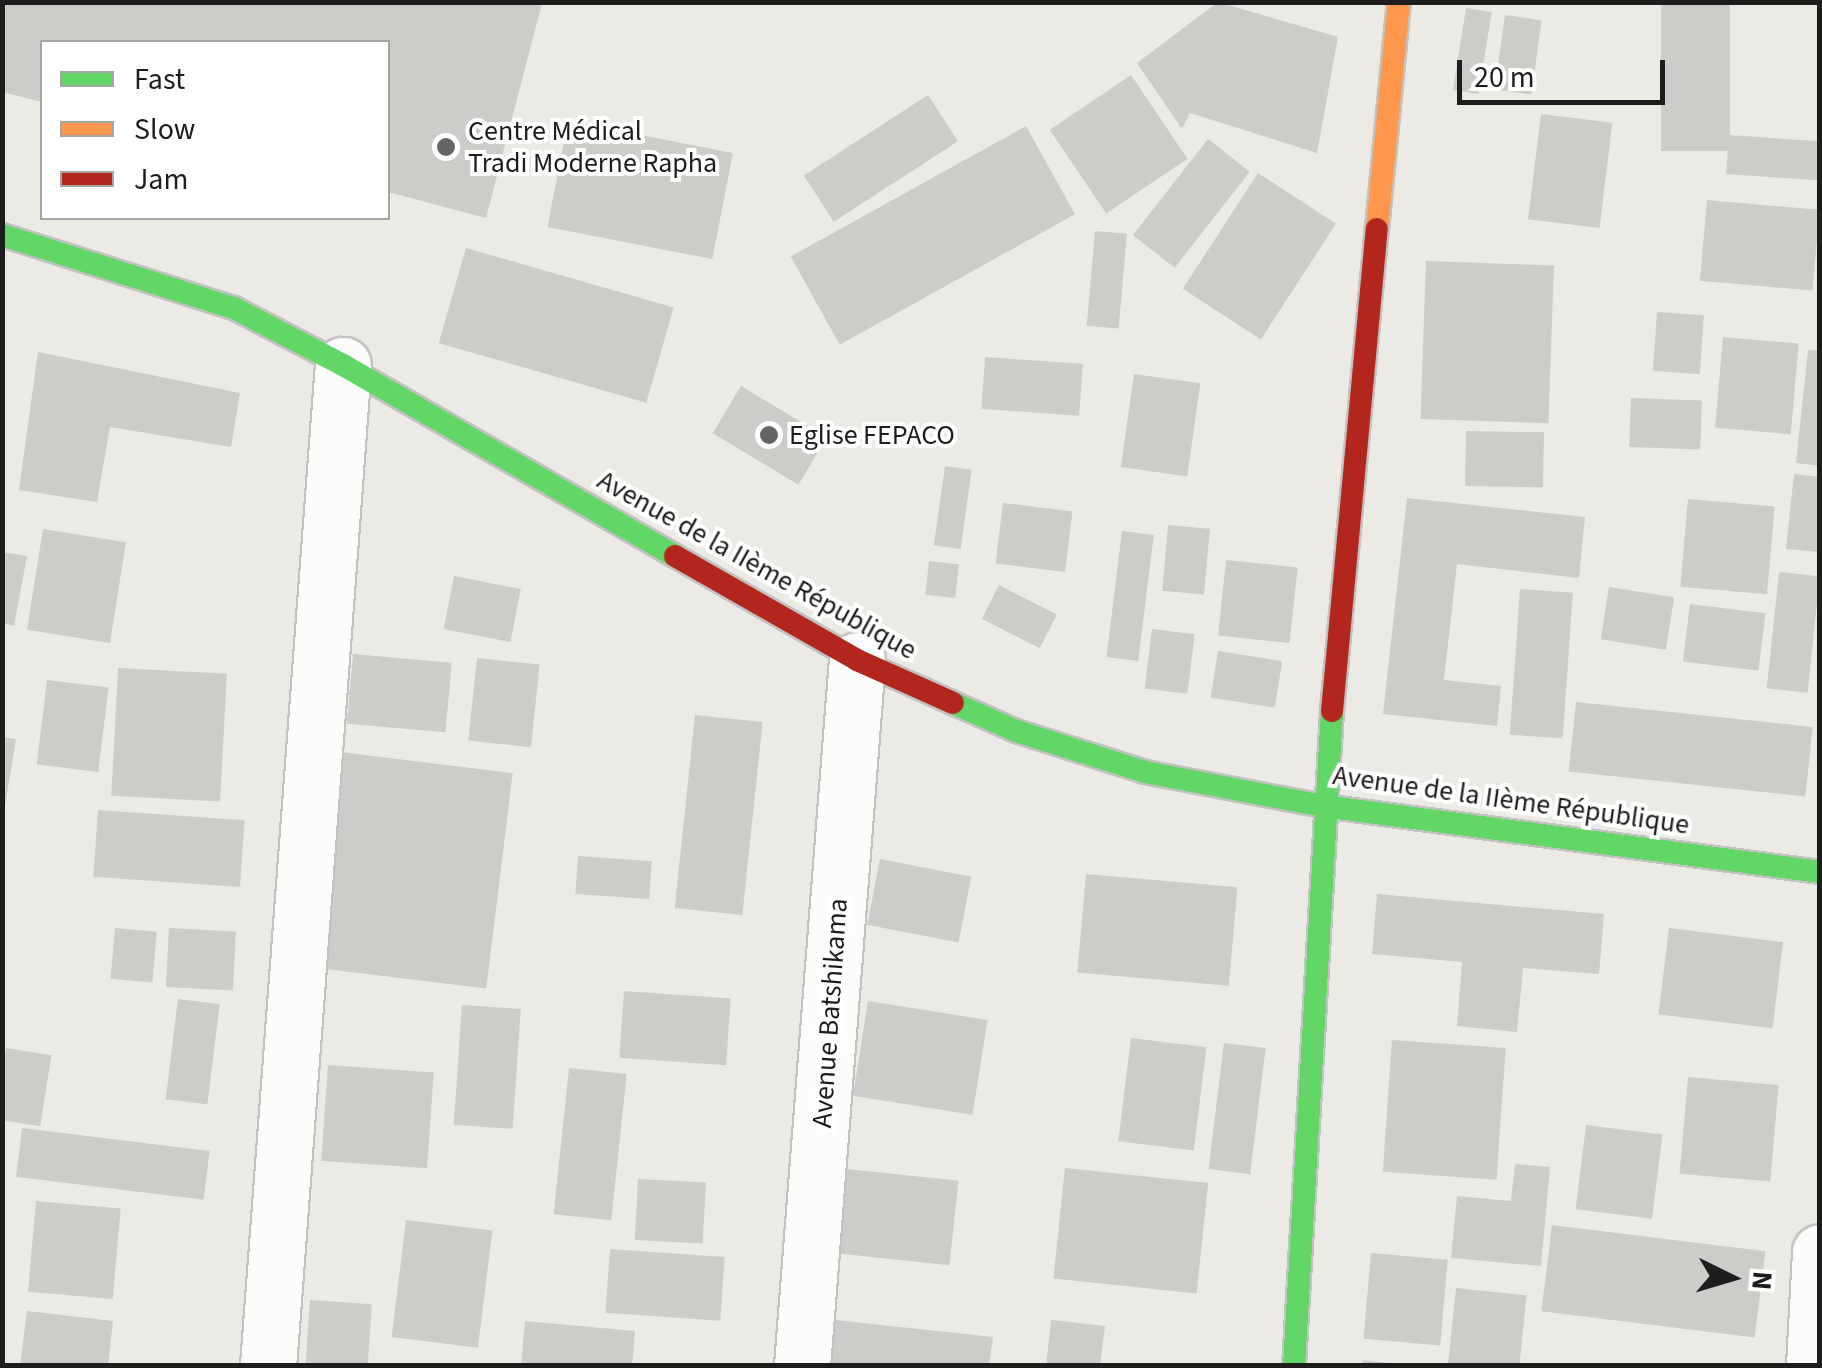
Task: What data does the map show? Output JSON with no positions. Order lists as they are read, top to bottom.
{
  "streets": {
    "street": ["Avenue de la IIème République", "Avenue Batshikama"]
  },
  "crossings": [
    ["Avenue de la IIème République", "Avenue Batshikama"]
  ],
  "places": ["Centre Médical Tradi Moderne Rapha", "Eglise FEPACO"],
  "legend": ["Fast", "Slow", "Jam"],
  "scale_bar": "20 m",
  "north": "right"
}
